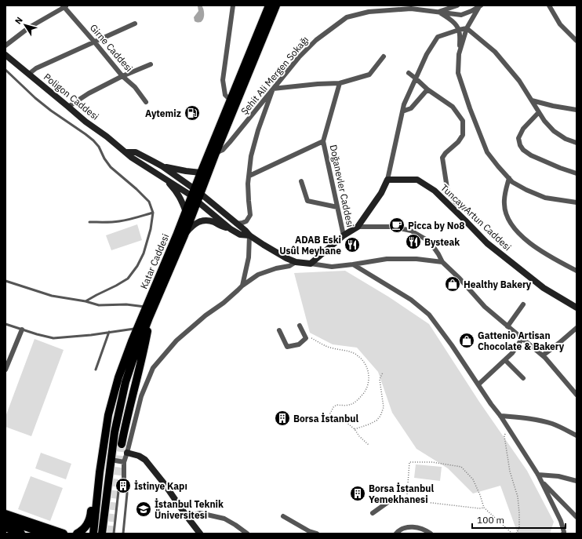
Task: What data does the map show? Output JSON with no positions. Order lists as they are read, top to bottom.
{
  "streets": {
    "main road": ["Katar Caddesi"],
    "street": [
      "Girne Caddesi",
      "Şehit Ali Mergen Sokağı",
      "Poligon Caddesi",
      "Doğanevler Caddesi",
      "Tuncay Artun Caddesi"
    ]
  },
  "crossings": [
    ["Şehit Ali Mergen Sokağı", "Katar Caddesi"],
    ["Poligon Caddesi", "Katar Caddesi"]
  ],
  "places": {
    "fuel station": ["Aytemiz"],
    "cafe": ["Picca by No8"],
    "restaurant": ["Bysteak", "ADAB Eski Usûl Meyhane"],
    "shop": ["Healthy Bakery", "Gattenio Artisan Chocolate & Bakery"],
    "building": ["Borsa İstanbul", "İstinye Kapı", "Borsa İstanbul Yemekhanesi"],
    "school or university": ["İstanbul Teknik Üniversitesi"]
  },
  "scale_bar": "100 m",
  "north": "top left"
}
